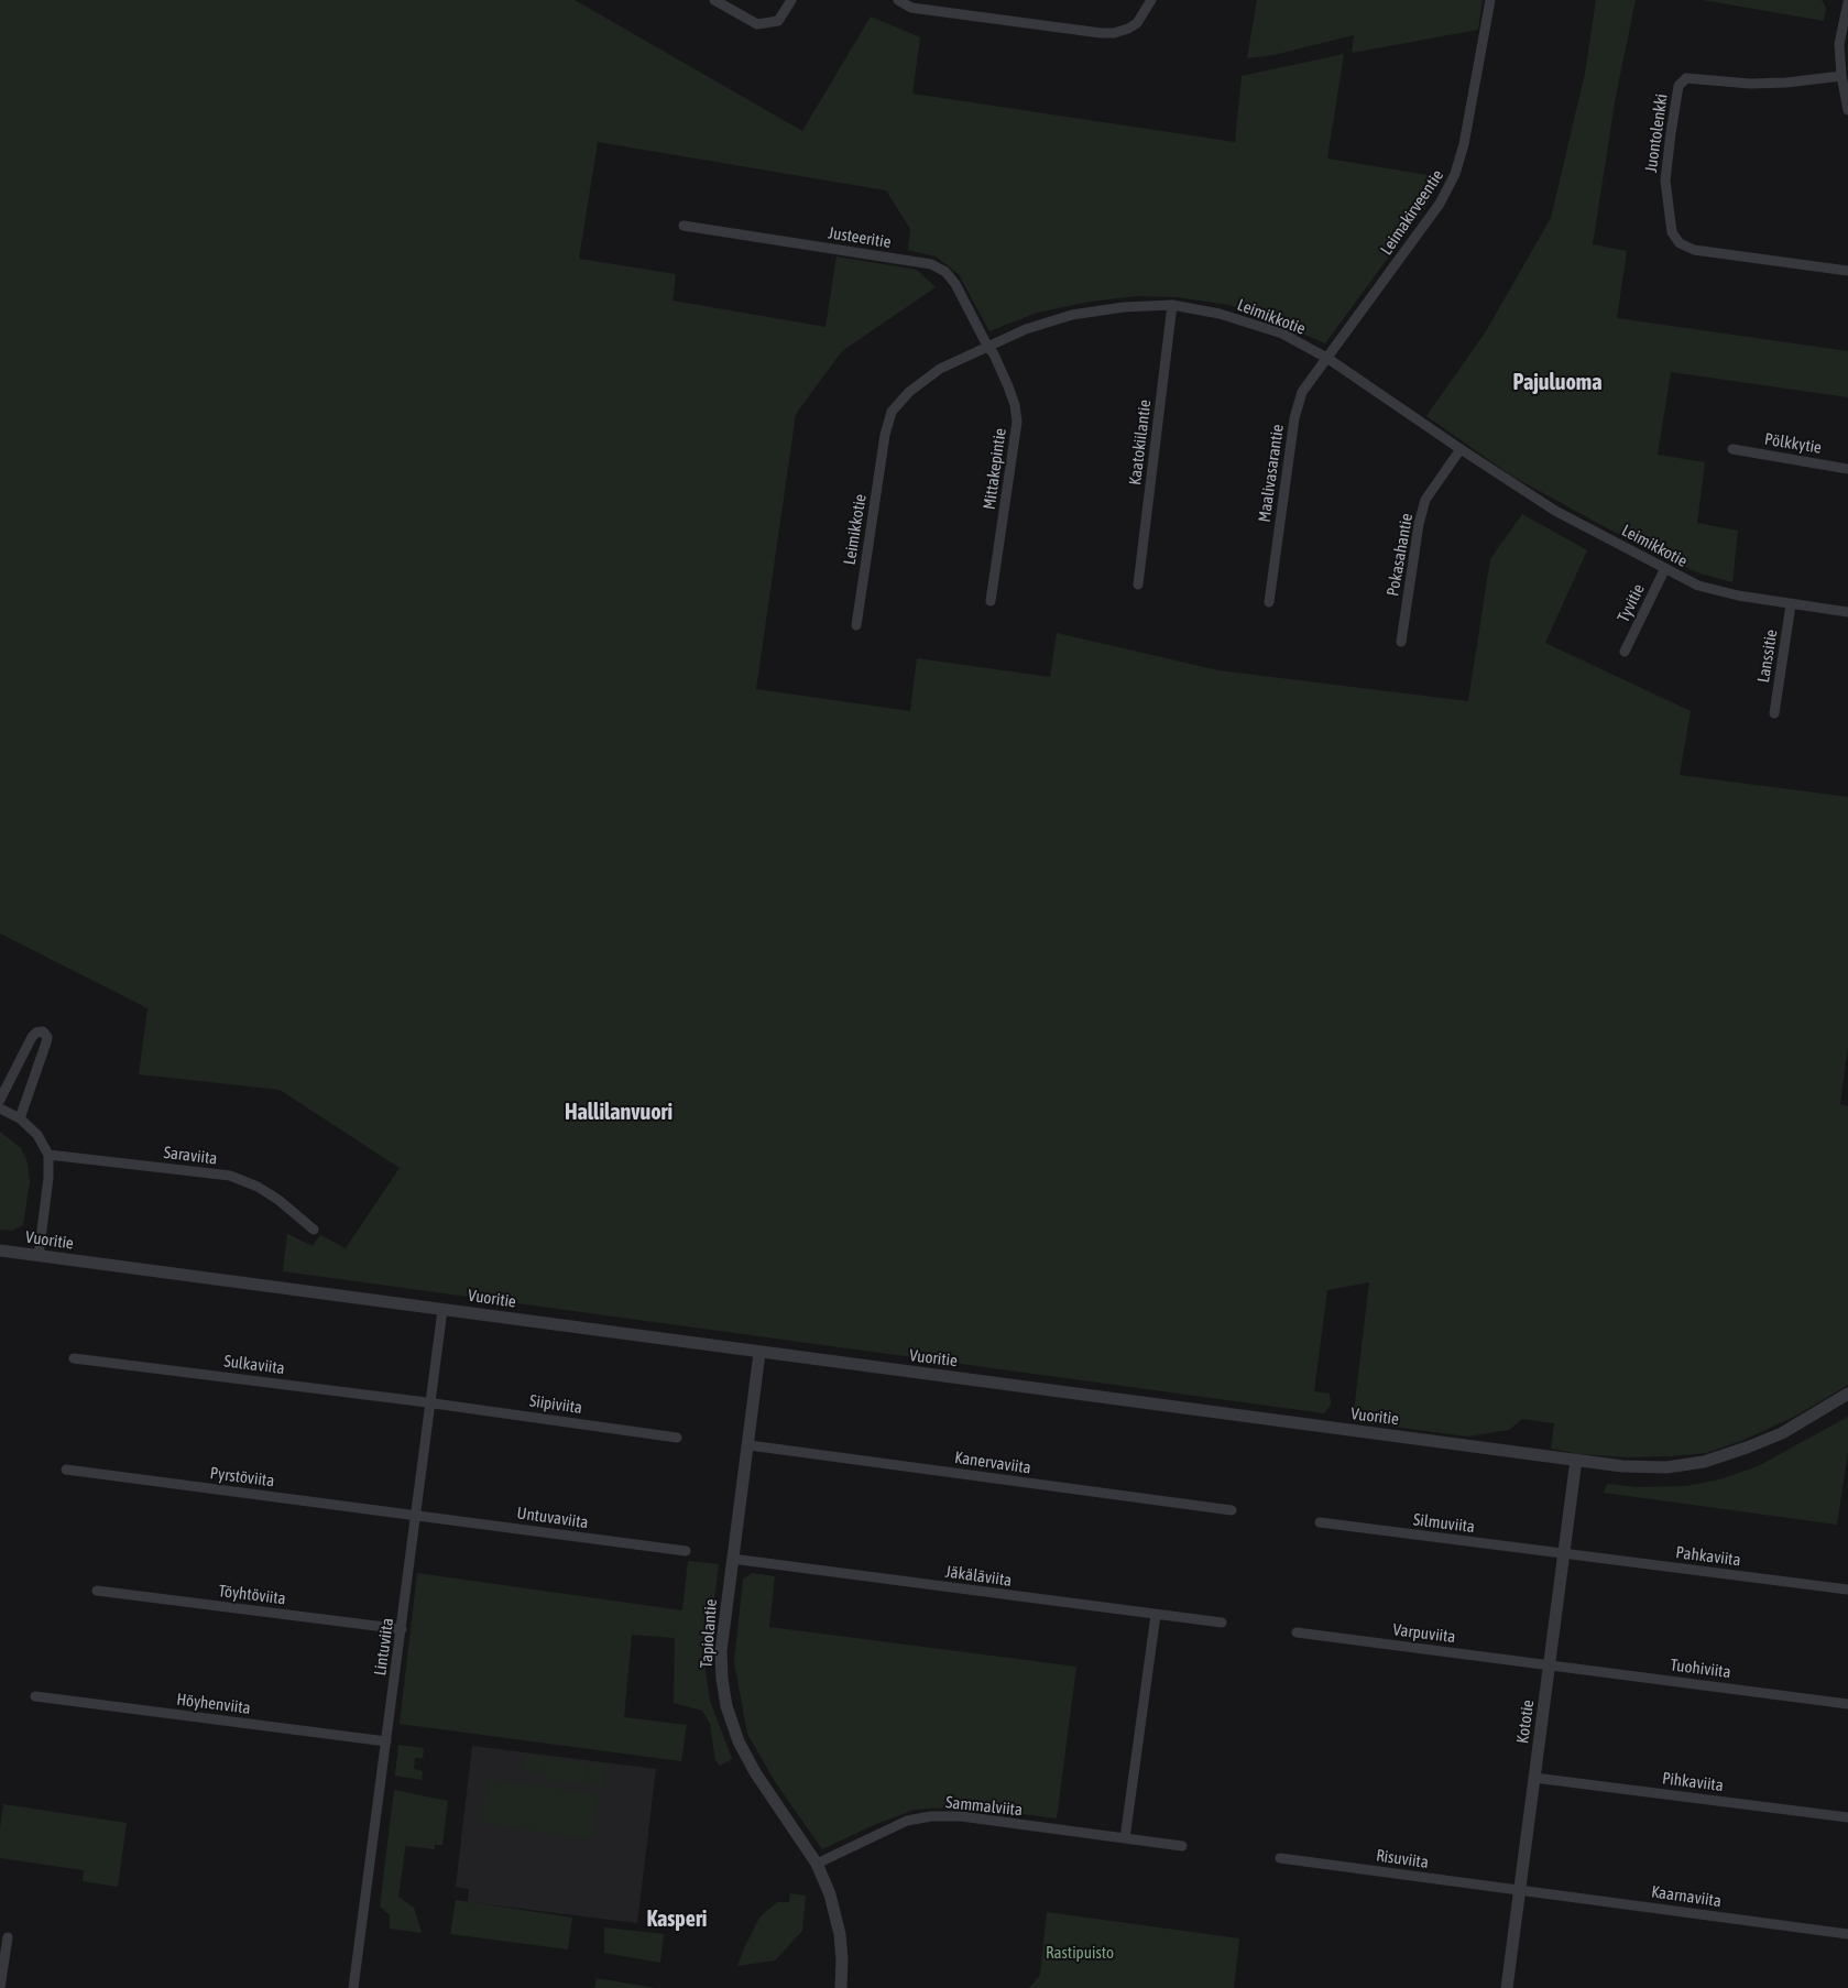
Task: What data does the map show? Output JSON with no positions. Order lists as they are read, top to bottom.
{
  "streets": {
    "street": [
      "Juontolenkki",
      "Leimakirveentie",
      "Justeeritie",
      "Leimikkotie",
      "Kaatokiilantie",
      "Pölkkytie",
      "Mittakepintie",
      "Maalivasarantie",
      "Pokasahantie",
      "Tyvitie",
      "Lanssitie",
      "Saraviita",
      "Vuoritie",
      "Sulkaviita",
      "Siipiviita",
      "Kanervaviita",
      "Pyrstöviita",
      "Untuvaviita",
      "Silmuviita",
      "Pahkaviita",
      "Jäkäläviita",
      "Töyhtöviita",
      "Tapiolantie",
      "Varpuviita",
      "Lintuviita",
      "Tuohiviita",
      "Höyhenviita",
      "Kototie",
      "Pihkaviita",
      "Sammalviita",
      "Risuviita",
      "Kaarnaviita"
    ]
  },
  "crossings": [
    ["Leimakirveentie", "Leimikkotie"],
    ["Leimakirveentie", "Maalivasarantie"],
    ["Justeeritie", "Leimikkotie"],
    ["Justeeritie", "Mittakepintie"],
    ["Leimikkotie", "Kaatokiilantie"],
    ["Leimikkotie", "Mittakepintie"],
    ["Leimikkotie", "Maalivasarantie"],
    ["Leimikkotie", "Pokasahantie"],
    ["Leimikkotie", "Tyvitie"],
    ["Leimikkotie", "Lanssitie"],
    ["Vuoritie", "Tapiolantie"],
    ["Vuoritie", "Lintuviita"],
    ["Vuoritie", "Kototie"],
    ["Sulkaviita", "Siipiviita"],
    ["Sulkaviita", "Lintuviita"],
    ["Siipiviita", "Lintuviita"],
    ["Kanervaviita", "Tapiolantie"],
    ["Pyrstöviita", "Untuvaviita"],
    ["Pyrstöviita", "Lintuviita"],
    ["Untuvaviita", "Lintuviita"],
    ["Silmuviita", "Pahkaviita"],
    ["Silmuviita", "Kototie"],
    ["Pahkaviita", "Kototie"],
    ["Jäkäläviita", "Tapiolantie"],
    ["Töyhtöviita", "Lintuviita"],
    ["Tapiolantie", "Sammalviita"],
    ["Varpuviita", "Tuohiviita"],
    ["Varpuviita", "Kototie"],
    ["Lintuviita", "Höyhenviita"],
    ["Tuohiviita", "Kototie"],
    ["Kototie", "Pihkaviita"],
    ["Kototie", "Risuviita"],
    ["Kototie", "Kaarnaviita"],
    ["Risuviita", "Kaarnaviita"]
  ],
  "districts": ["Pajuluoma", "Hallilanvuori", "Kasperi"],
  "parks": ["Rastipuisto"]
}
